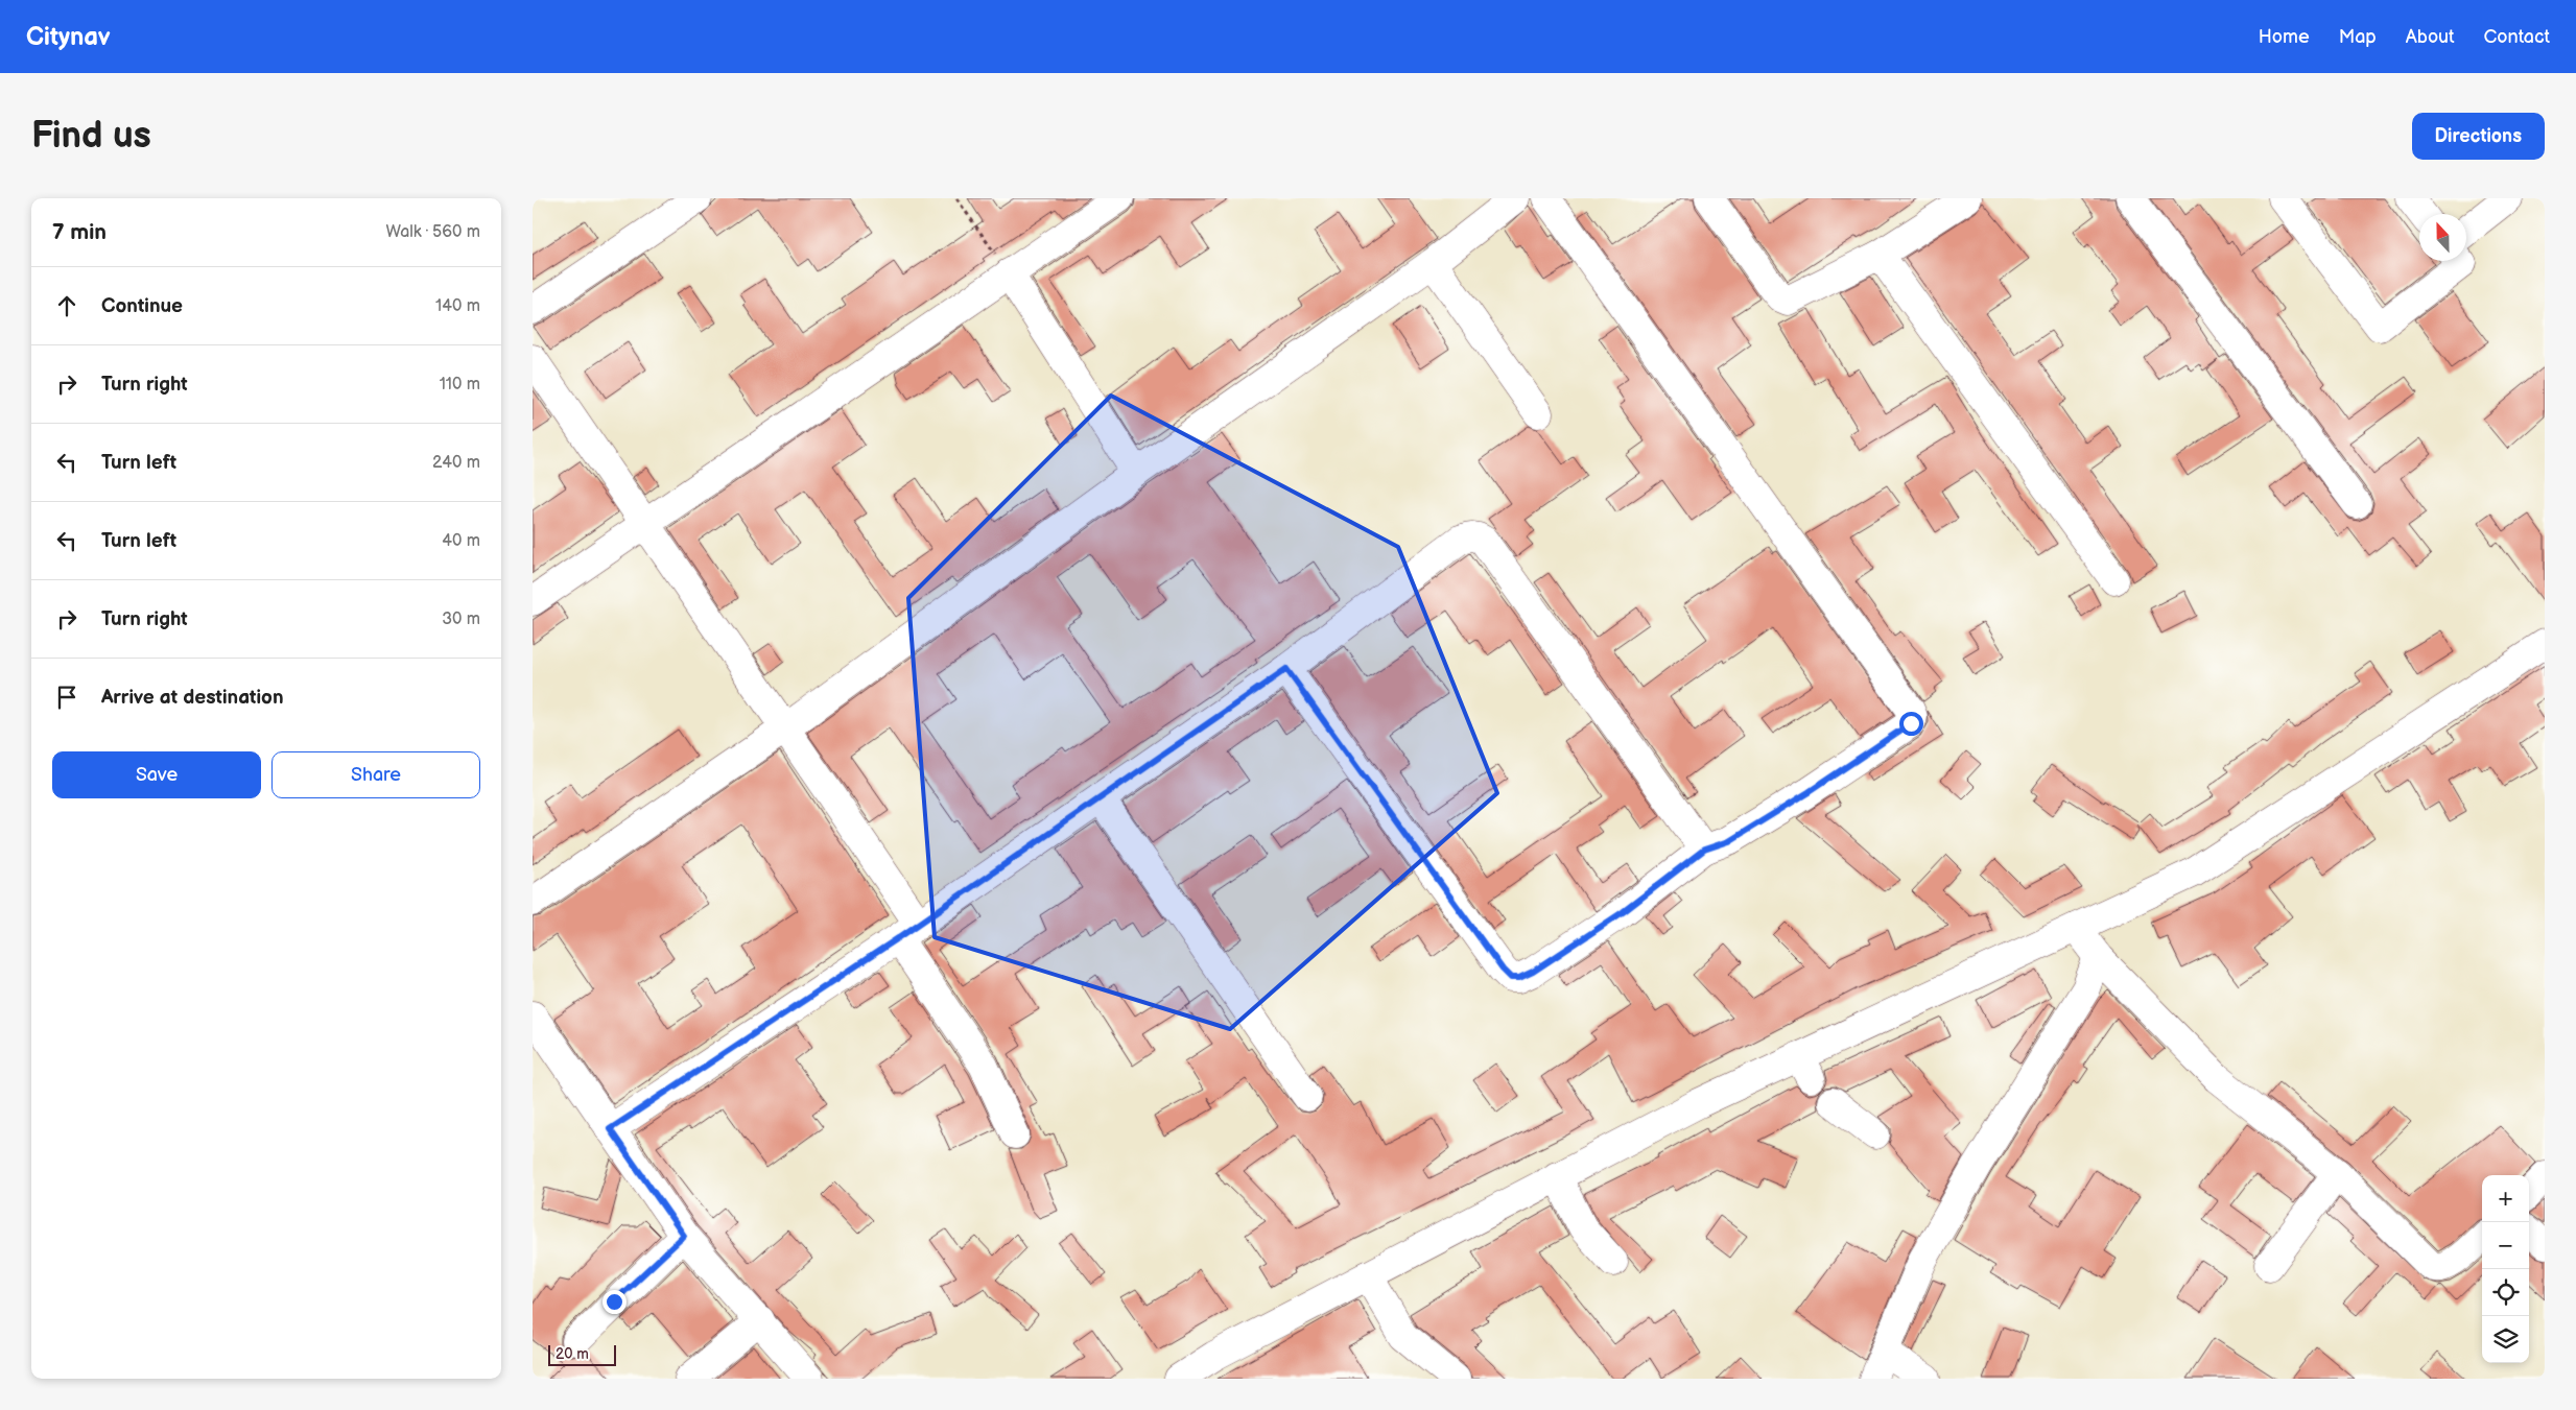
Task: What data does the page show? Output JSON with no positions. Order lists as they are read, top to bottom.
{
  "scale_bar": "20 m",
  "north": "top",
  "page": {
    "header": "Citynav",
    "nav": [
      "Home",
      "Map",
      "About",
      "Contact"
    ],
    "buttons": [
      "Directions",
      ["Save", "Share"]
    ],
    "title": "Find us",
    "heading": ["7 min", "Walk · 560 m"],
    "list": [
      ["Continue", "140 m"],
      ["Turn right", "110 m"],
      ["Turn left", "240 m"],
      ["Turn left", "40 m"],
      ["Turn right", "30 m"],
      "Arrive at destination"
    ],
    "map_buttons": ["+", "−"],
    "scale": "20 m"
  }
}
